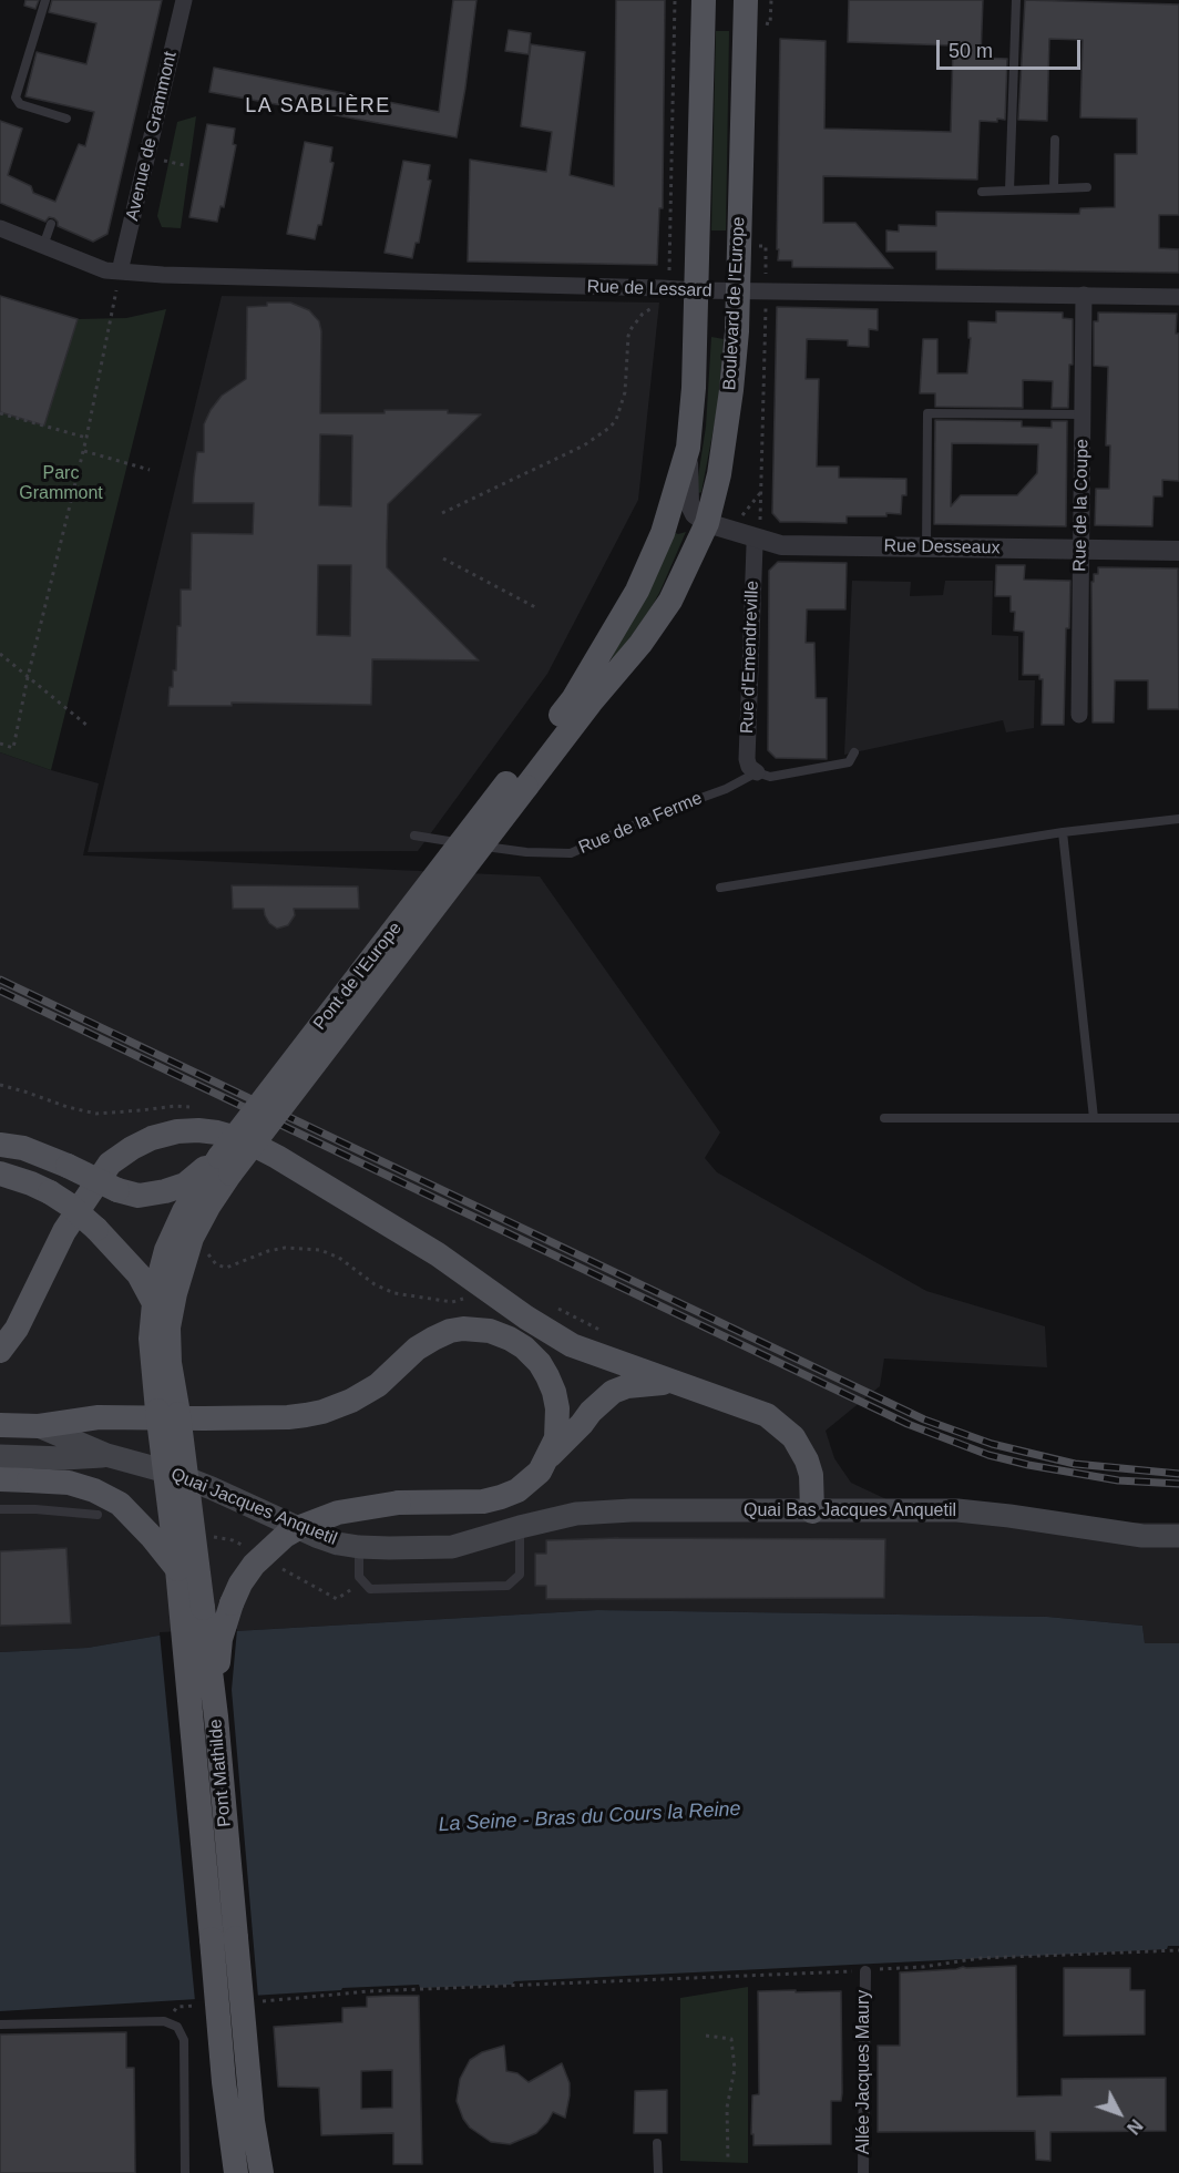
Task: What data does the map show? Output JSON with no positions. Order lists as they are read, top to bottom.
{
  "streets": {
    "main road": [
      "Boulevard de l'Europe",
      "Pont de l'Europe",
      "Quai Jacques Anquetil",
      "Quai Bas Jacques Anquetil",
      "Pont Mathilde"
    ],
    "street": [
      "Avenue de Grammont",
      "Rue de Lessard",
      "Rue de la Coupe",
      "Rue Desseaux",
      "Rue d'Emendreville",
      "Allée Jacques Maury"
    ],
    "lane": ["Rue de la Ferme"]
  },
  "crossings": [
    ["Avenue de Grammont", "Rue de Lessard"],
    ["Rue de Lessard", "Boulevard de l'Europe"],
    ["Rue de Lessard", "Rue de la Coupe"],
    ["Boulevard de l'Europe", "Rue Desseaux"],
    ["Boulevard de l'Europe", "Rue d'Emendreville"],
    ["Boulevard de l'Europe", "Pont de l'Europe"],
    ["Rue de la Coupe", "Rue Desseaux"],
    ["Rue Desseaux", "Rue d'Emendreville"],
    ["Rue d'Emendreville", "Rue de la Ferme"],
    ["Quai Jacques Anquetil", "Quai Bas Jacques Anquetil"]
  ],
  "districts": ["LA SABLIÈRE"],
  "water": ["La Seine - Bras du Cours la Reine"],
  "parks": ["Parc Grammont"],
  "scale_bar": "50 m",
  "north": "bottom right"
}
